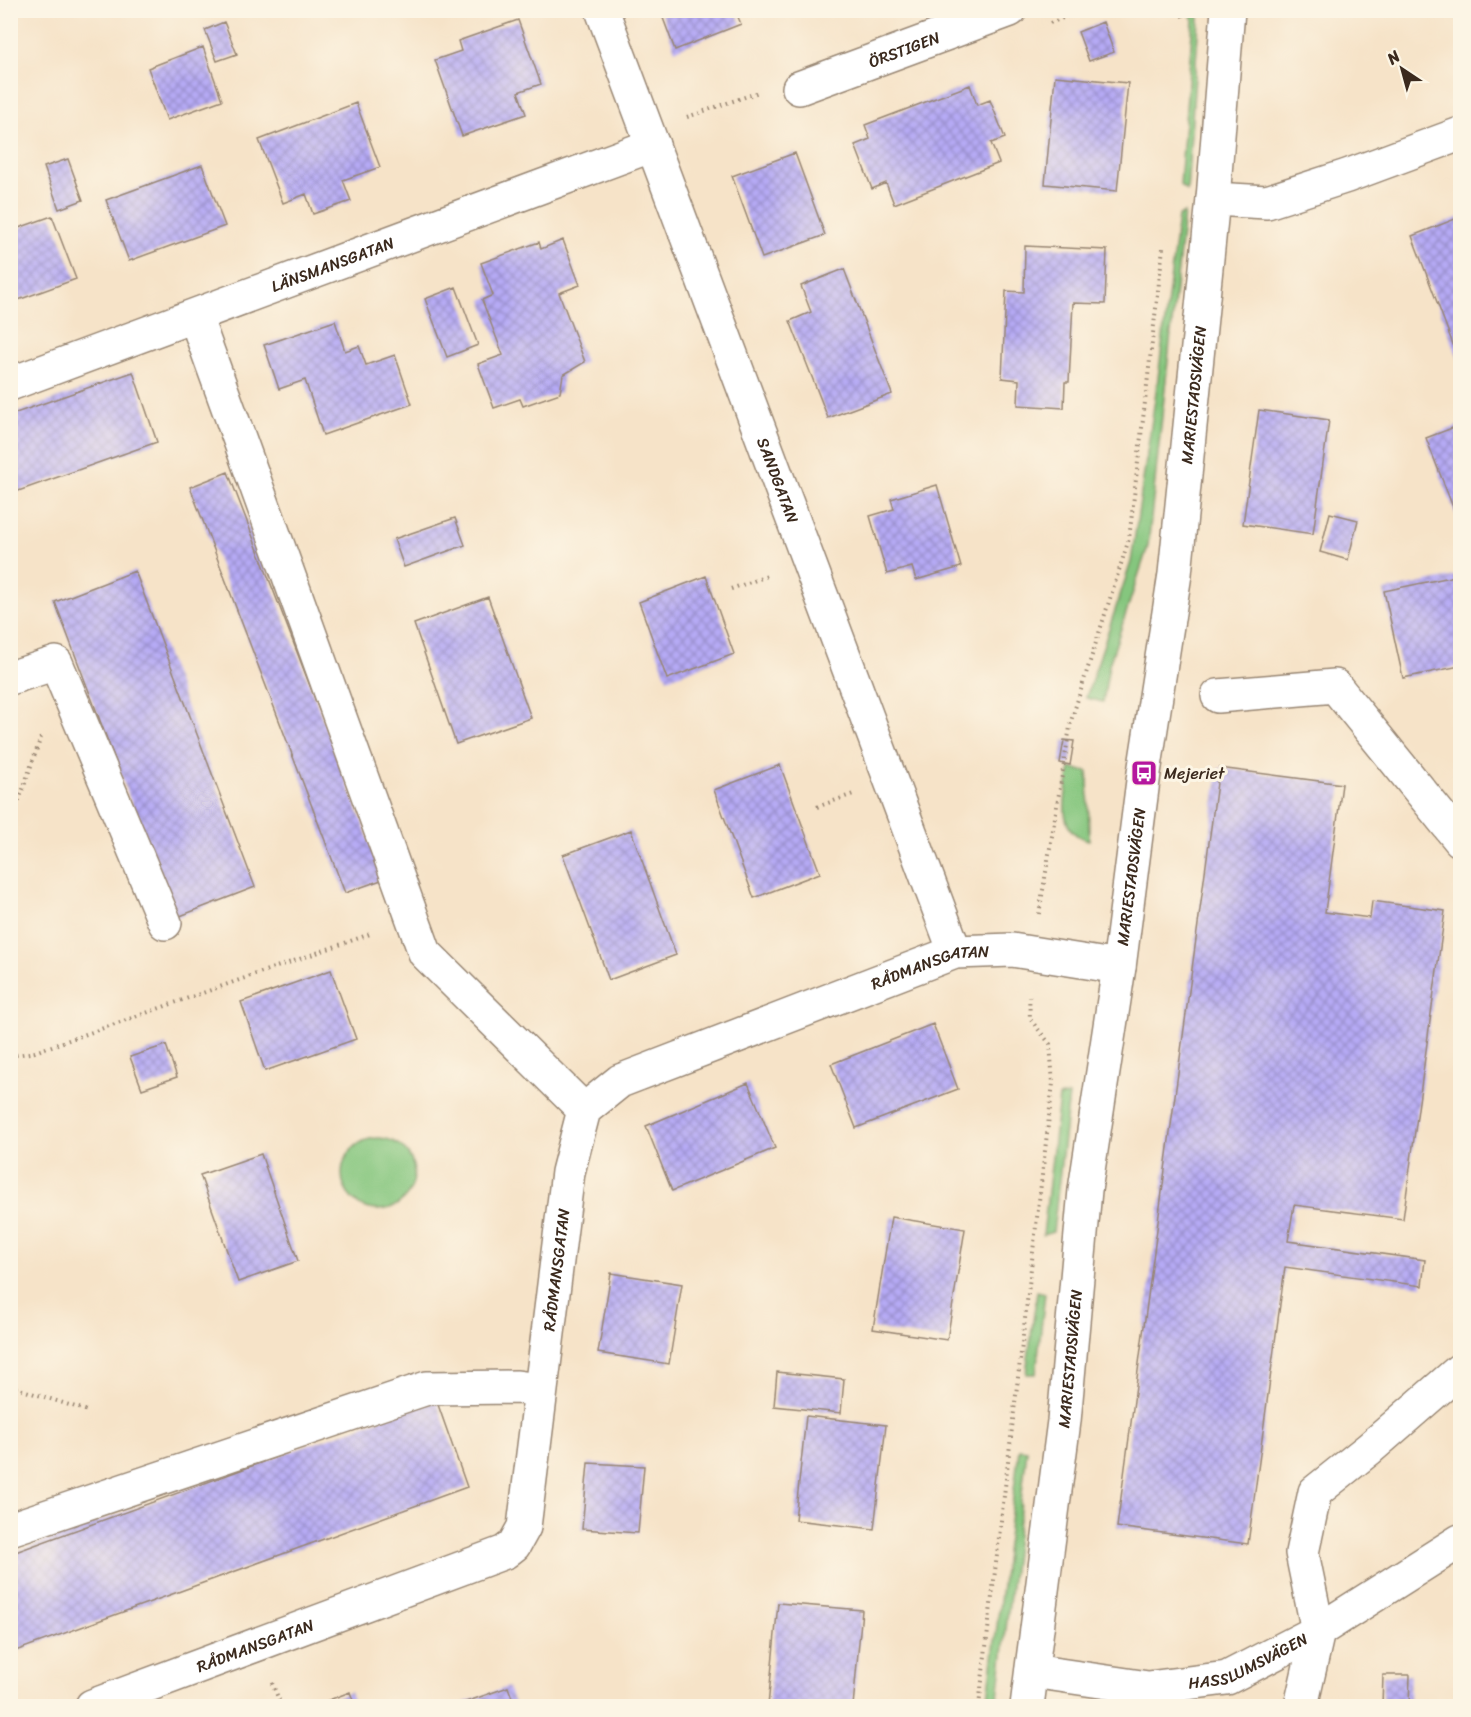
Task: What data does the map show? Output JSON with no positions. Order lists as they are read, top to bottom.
{
  "streets": {
    "street": [
      "ÖRSTIGEN",
      "LÄNSMANSGATAN",
      "MARIESTADSVÄGEN",
      "SANDGATAN",
      "RÅDMANSGATAN",
      "HASSLUMSVÄGEN"
    ]
  },
  "crossings": [
    ["LÄNSMANSGATAN", "SANDGATAN"],
    ["MARIESTADSVÄGEN", "RÅDMANSGATAN"],
    ["MARIESTADSVÄGEN", "HASSLUMSVÄGEN"],
    ["SANDGATAN", "RÅDMANSGATAN"]
  ],
  "places": {
    "bus stop": ["Mejeriet"]
  },
  "north": "top left"
}
